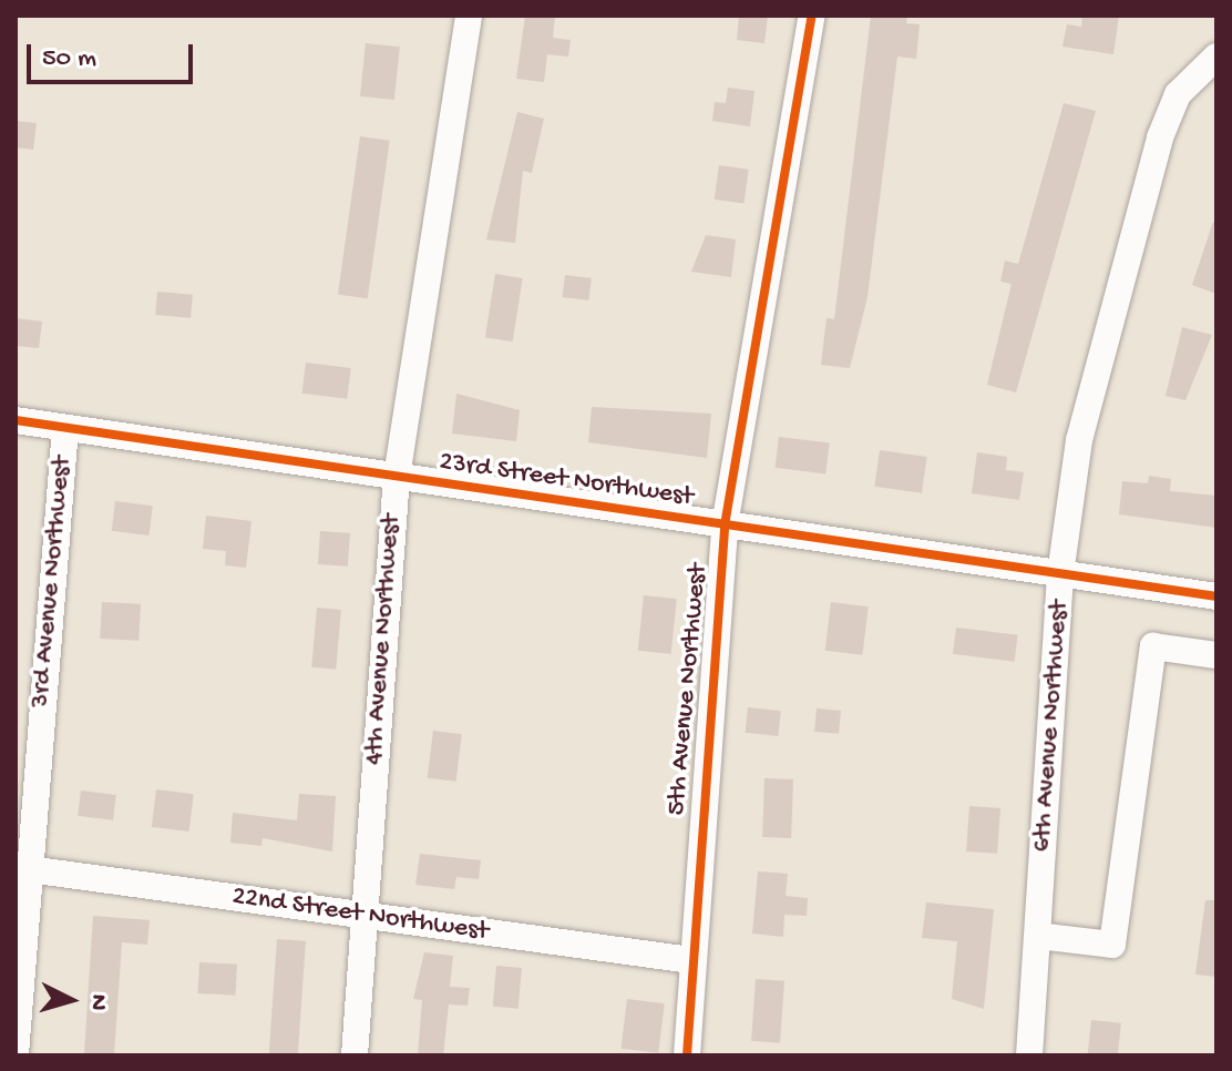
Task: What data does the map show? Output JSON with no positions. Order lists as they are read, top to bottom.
{
  "streets": {
    "street": [
      "23rd Street Northwest",
      "3rd Avenue Northwest",
      "4th Avenue Northwest",
      "5th Avenue Northwest",
      "6th Avenue Northwest",
      "22nd Street Northwest"
    ]
  },
  "crossings": [
    ["23rd Street Northwest", "3rd Avenue Northwest"],
    ["23rd Street Northwest", "4th Avenue Northwest"],
    ["23rd Street Northwest", "5th Avenue Northwest"],
    ["23rd Street Northwest", "6th Avenue Northwest"],
    ["3rd Avenue Northwest", "22nd Street Northwest"],
    ["4th Avenue Northwest", "22nd Street Northwest"],
    ["5th Avenue Northwest", "22nd Street Northwest"]
  ],
  "scale_bar": "50 m",
  "north": "right"
}
